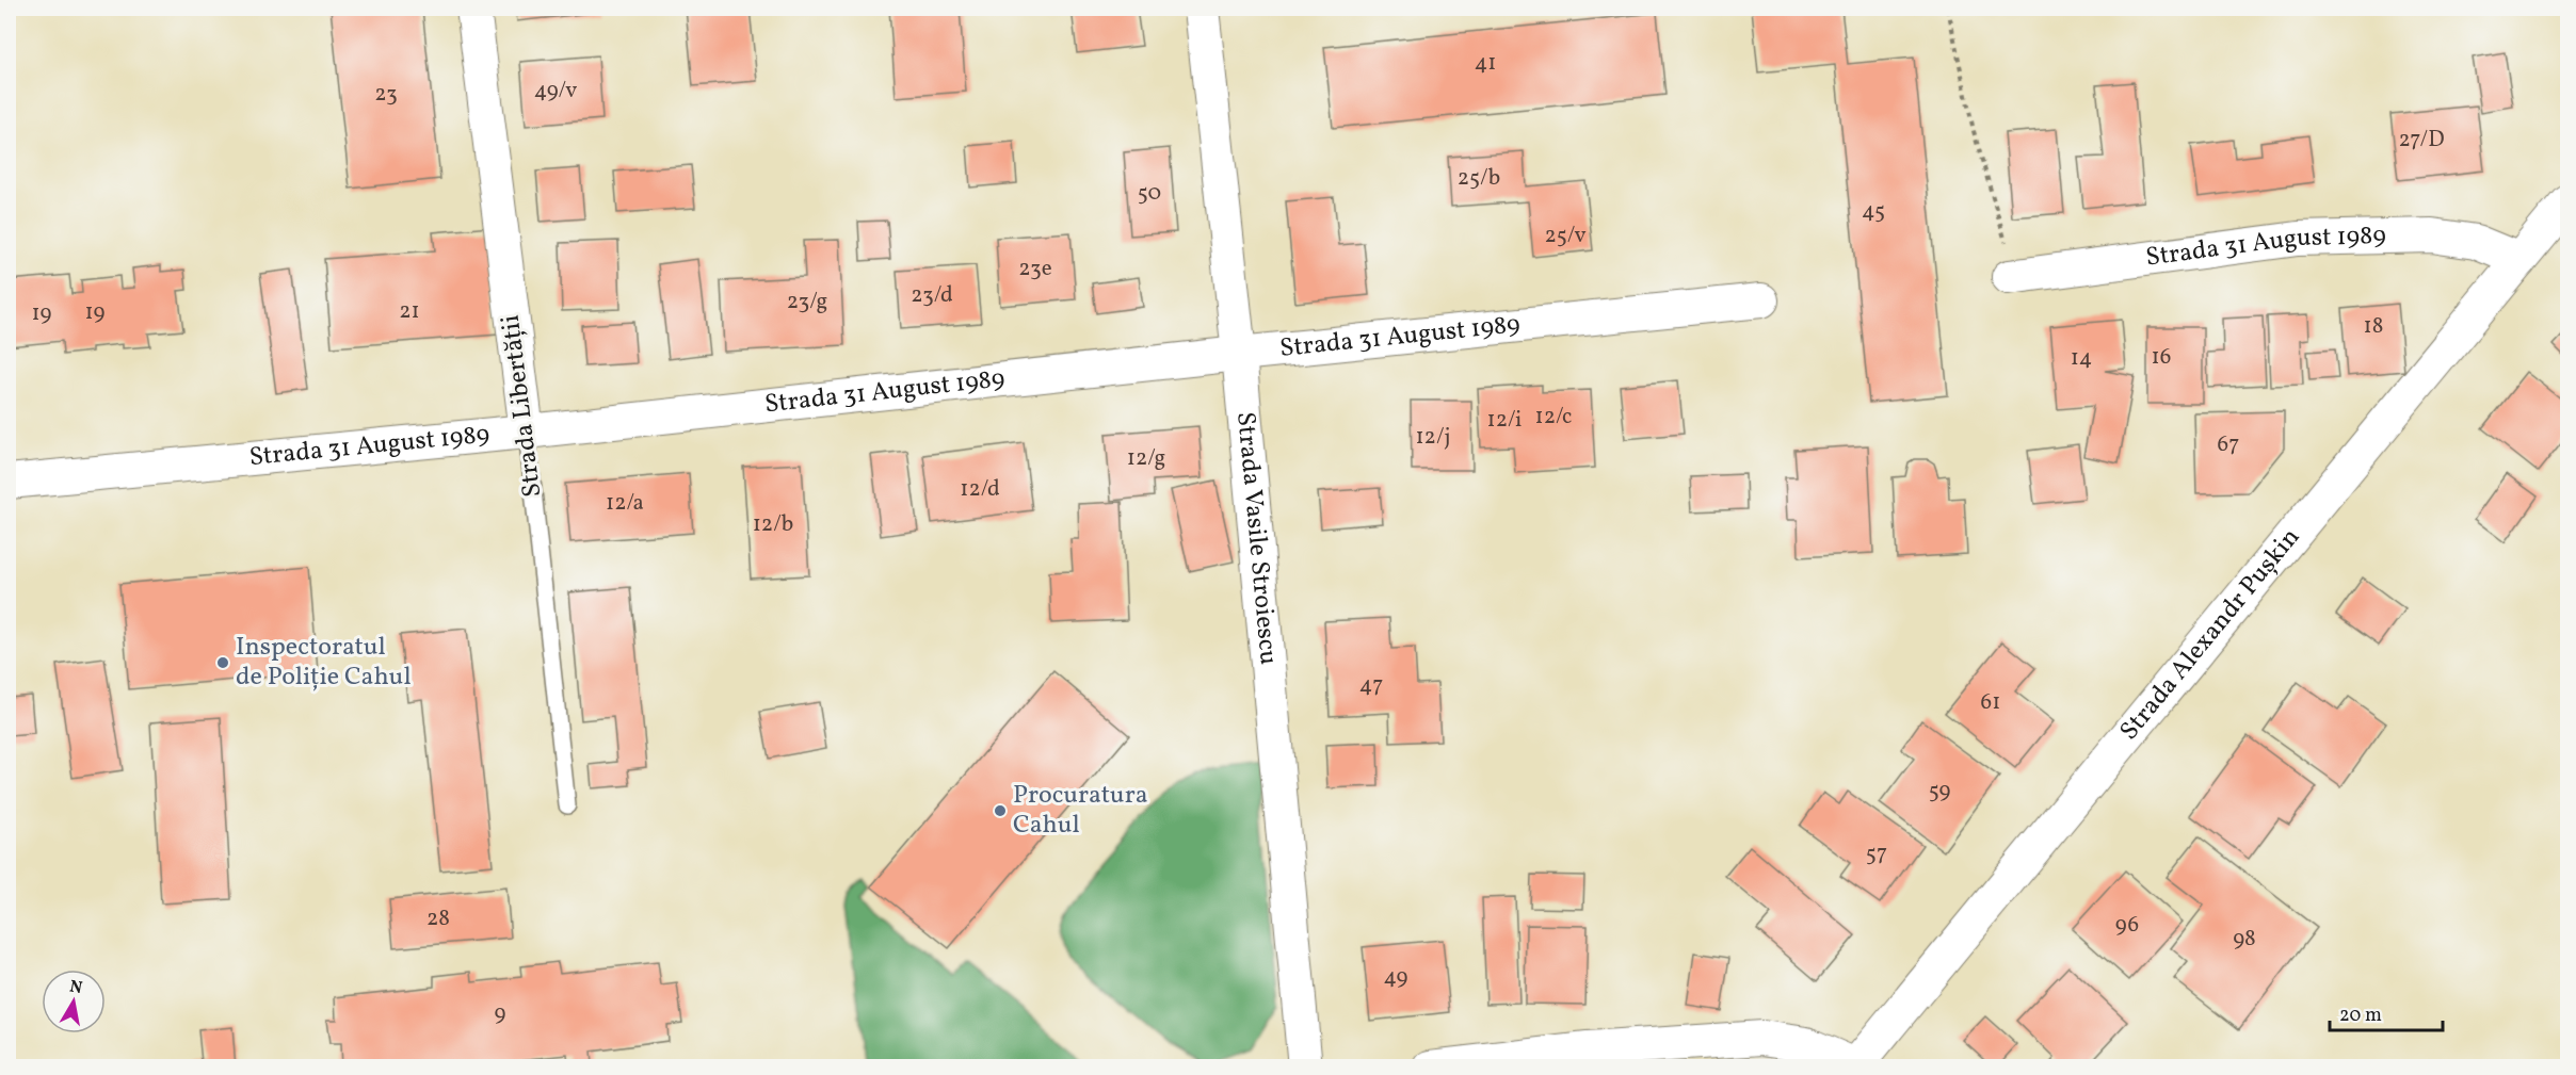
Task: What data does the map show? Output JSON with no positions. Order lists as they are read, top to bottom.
{
  "streets": {
    "street": [
      "Strada 31 August 1989",
      "Strada Libertății",
      "Strada Vasile Stroiescu",
      "Strada Alexandr Pușkin"
    ]
  },
  "crossings": [
    ["Strada 31 August 1989", "Strada Libertății"],
    ["Strada 31 August 1989", "Strada Vasile Stroiescu"],
    ["Strada 31 August 1989", "Strada Alexandr Pușkin"]
  ],
  "places": ["Inspectoratul de Poliție Cahul", "Procuratura Cahul"],
  "house_numbers": [
    "41",
    "49/v",
    "23",
    "27/D",
    "25/b",
    "50",
    "45",
    "25/v",
    "23e",
    "23/d",
    "23/g",
    "21",
    "19",
    "19",
    "18",
    "16",
    "14",
    "12/c",
    "12/i",
    "12/j",
    "67",
    "12/g",
    "12/d",
    "12/a",
    "12/b",
    "47",
    "61",
    "59",
    "57",
    "28",
    "96",
    "98",
    "49",
    "9"
  ],
  "scale_bar": "20 m",
  "north": "top"
}
